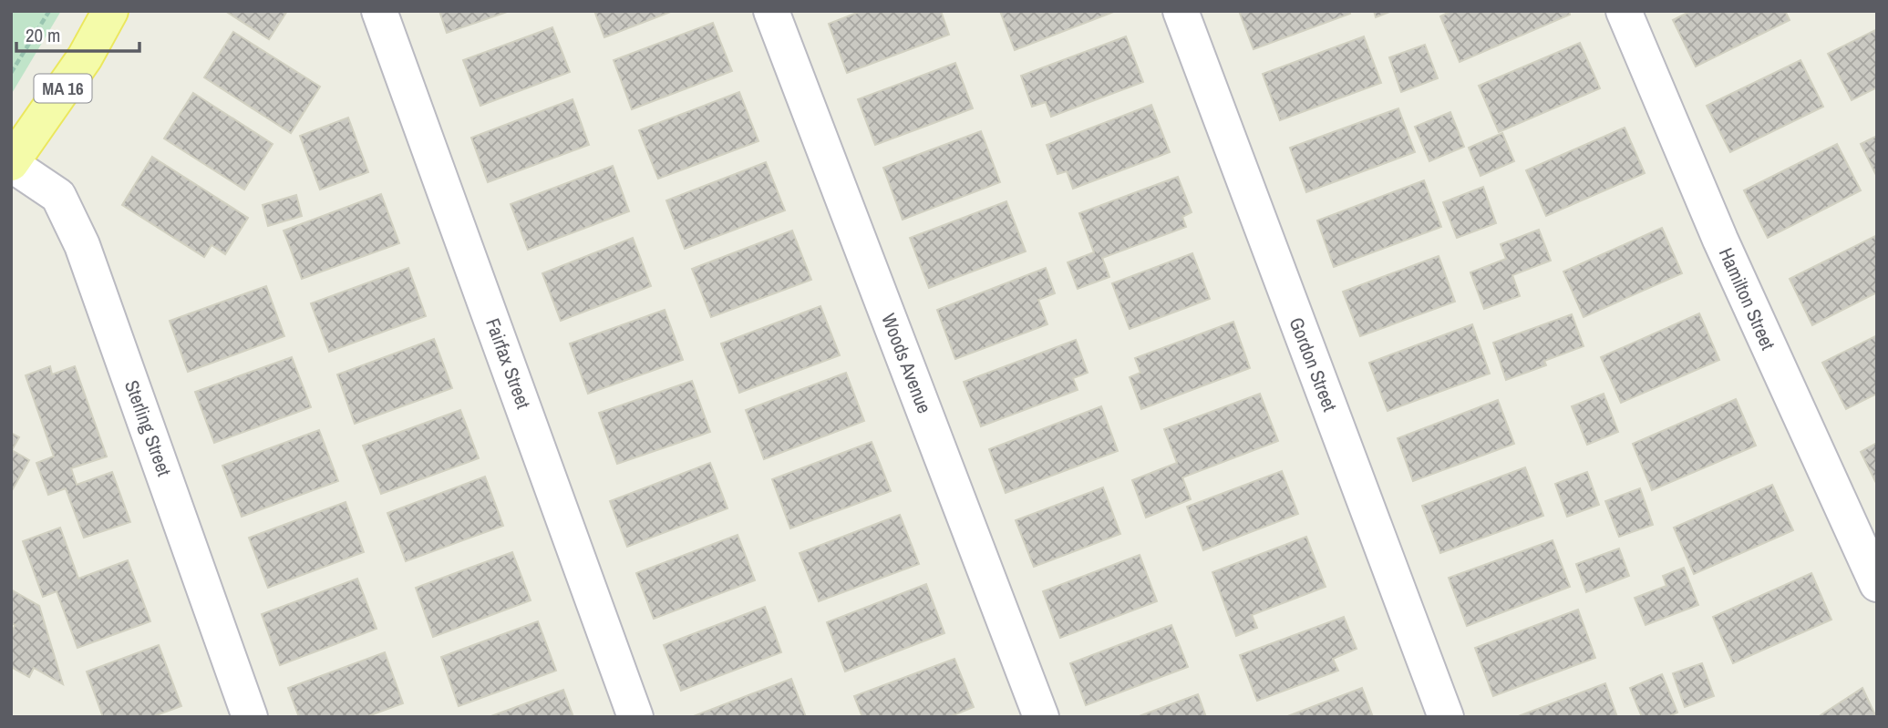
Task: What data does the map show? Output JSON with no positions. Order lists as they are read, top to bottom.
{
  "streets": {
    "main road": ["MA 16"],
    "street": [
      "Hamilton Street",
      "Fairfax Street",
      "Woods Avenue",
      "Gordon Street",
      "Sterling Street"
    ]
  },
  "crossings": [
    ["MA 16", "Sterling Street"]
  ],
  "scale_bar": "20 m"
}
